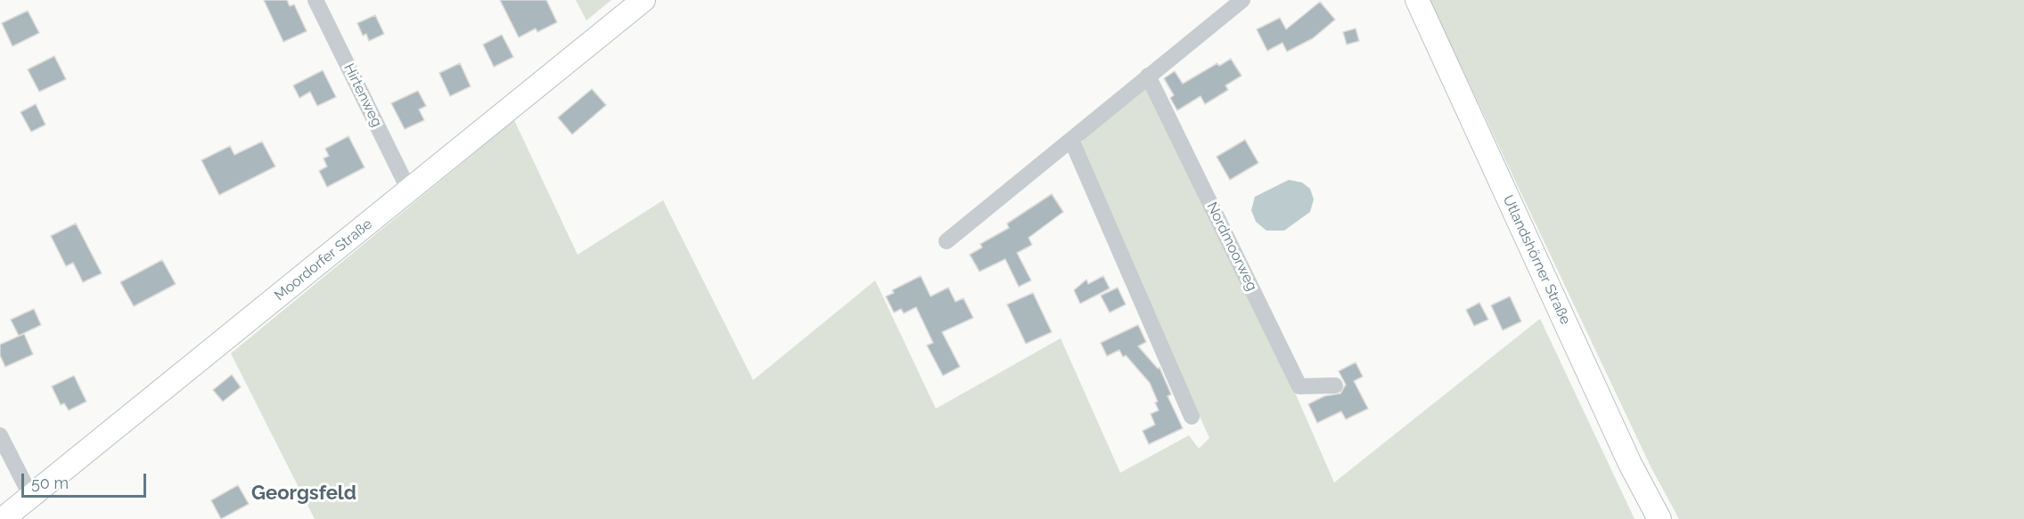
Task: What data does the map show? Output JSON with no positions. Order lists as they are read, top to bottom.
{
  "streets": {
    "street": [
      "Hirtenweg",
      "Nordmoorweg",
      "Moordorfer Straße",
      "Utlandshörner Straße"
    ]
  },
  "crossings": [
    ["Hirtenweg", "Moordorfer Straße"]
  ],
  "districts": ["Georgsfeld"],
  "scale_bar": "50 m"
}
